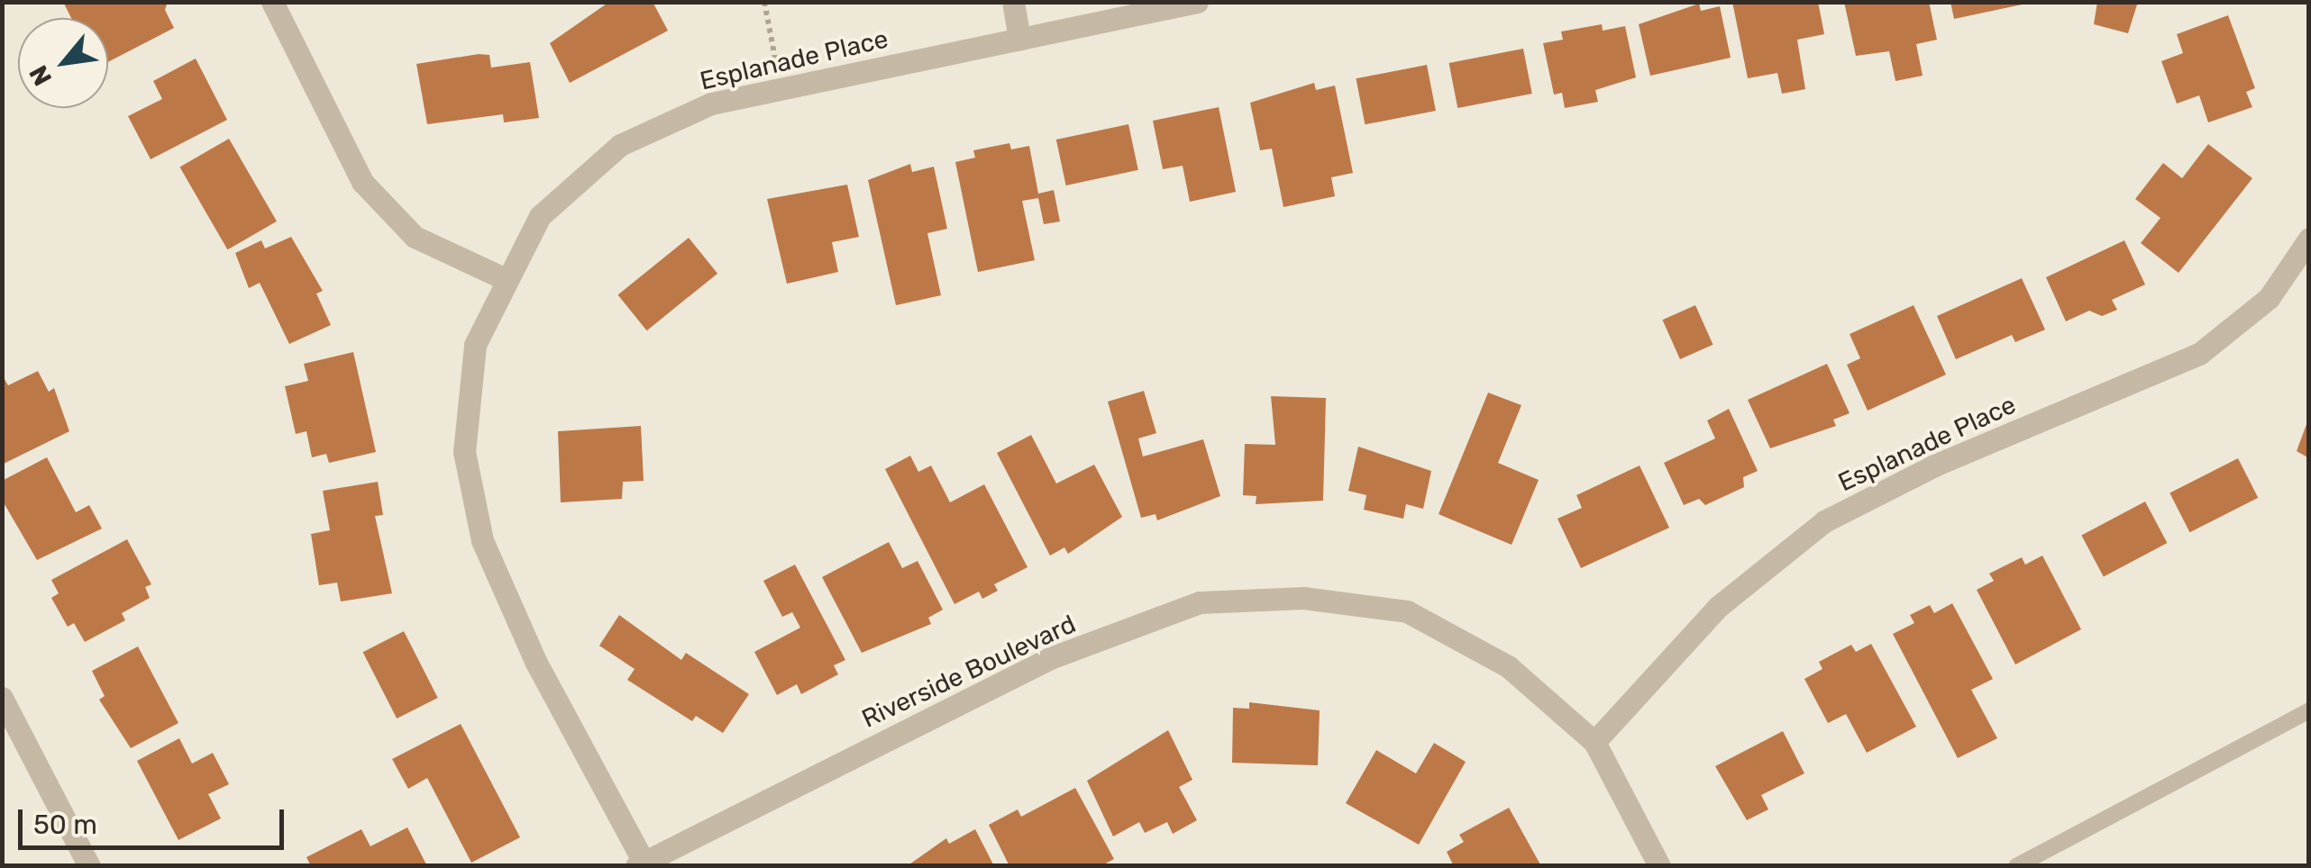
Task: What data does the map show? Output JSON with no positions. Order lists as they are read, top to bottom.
{
  "streets": {
    "street": ["Esplanade Place", "Riverside Boulevard"]
  },
  "crossings": [
    ["Esplanade Place", "Riverside Boulevard"]
  ],
  "scale_bar": "50 m",
  "north": "bottom left"
}
